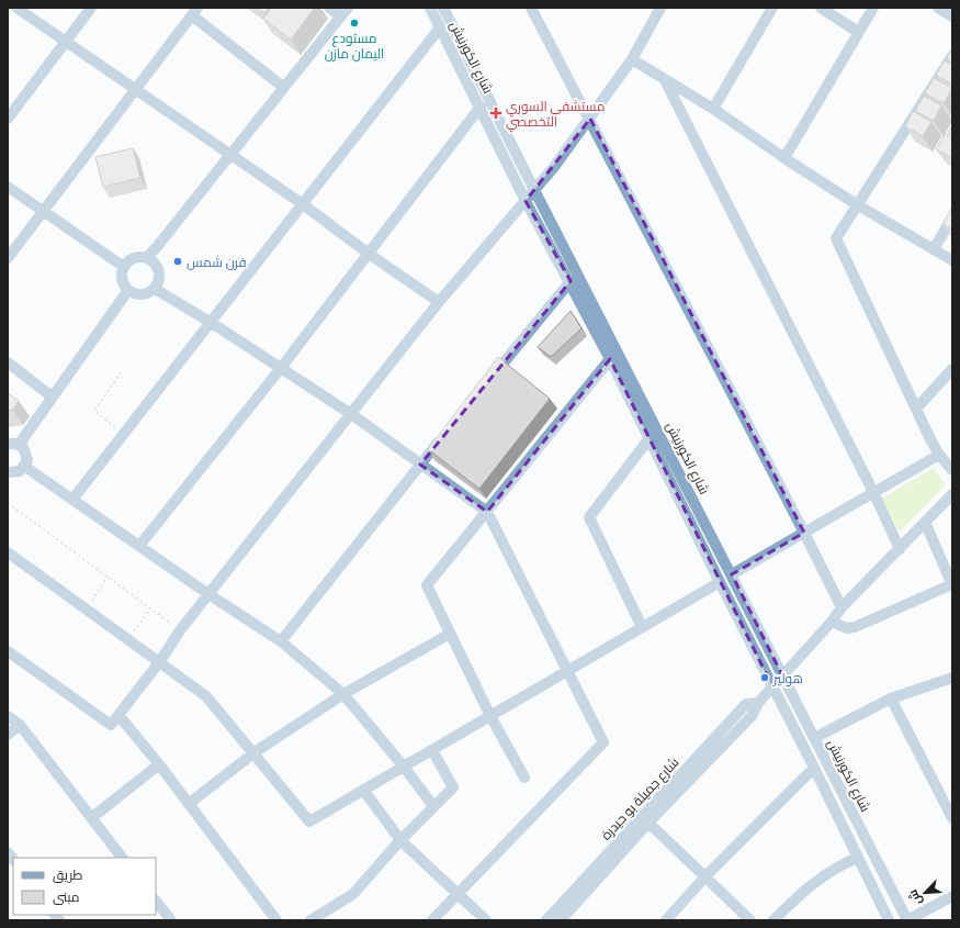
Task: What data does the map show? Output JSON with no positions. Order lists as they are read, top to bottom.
{
  "streets": {
    "street": ["شارع الكورنيش", "شارع جميلة بو حيدرة"]
  },
  "places": {
    "other": ["مستودع اليمان مازن", "فرن شمس", "هولير"],
    "health": ["مستشفى السوري التخصصي"]
  },
  "legend": ["طريق", "مبنى"],
  "north": "bottom left"
}
